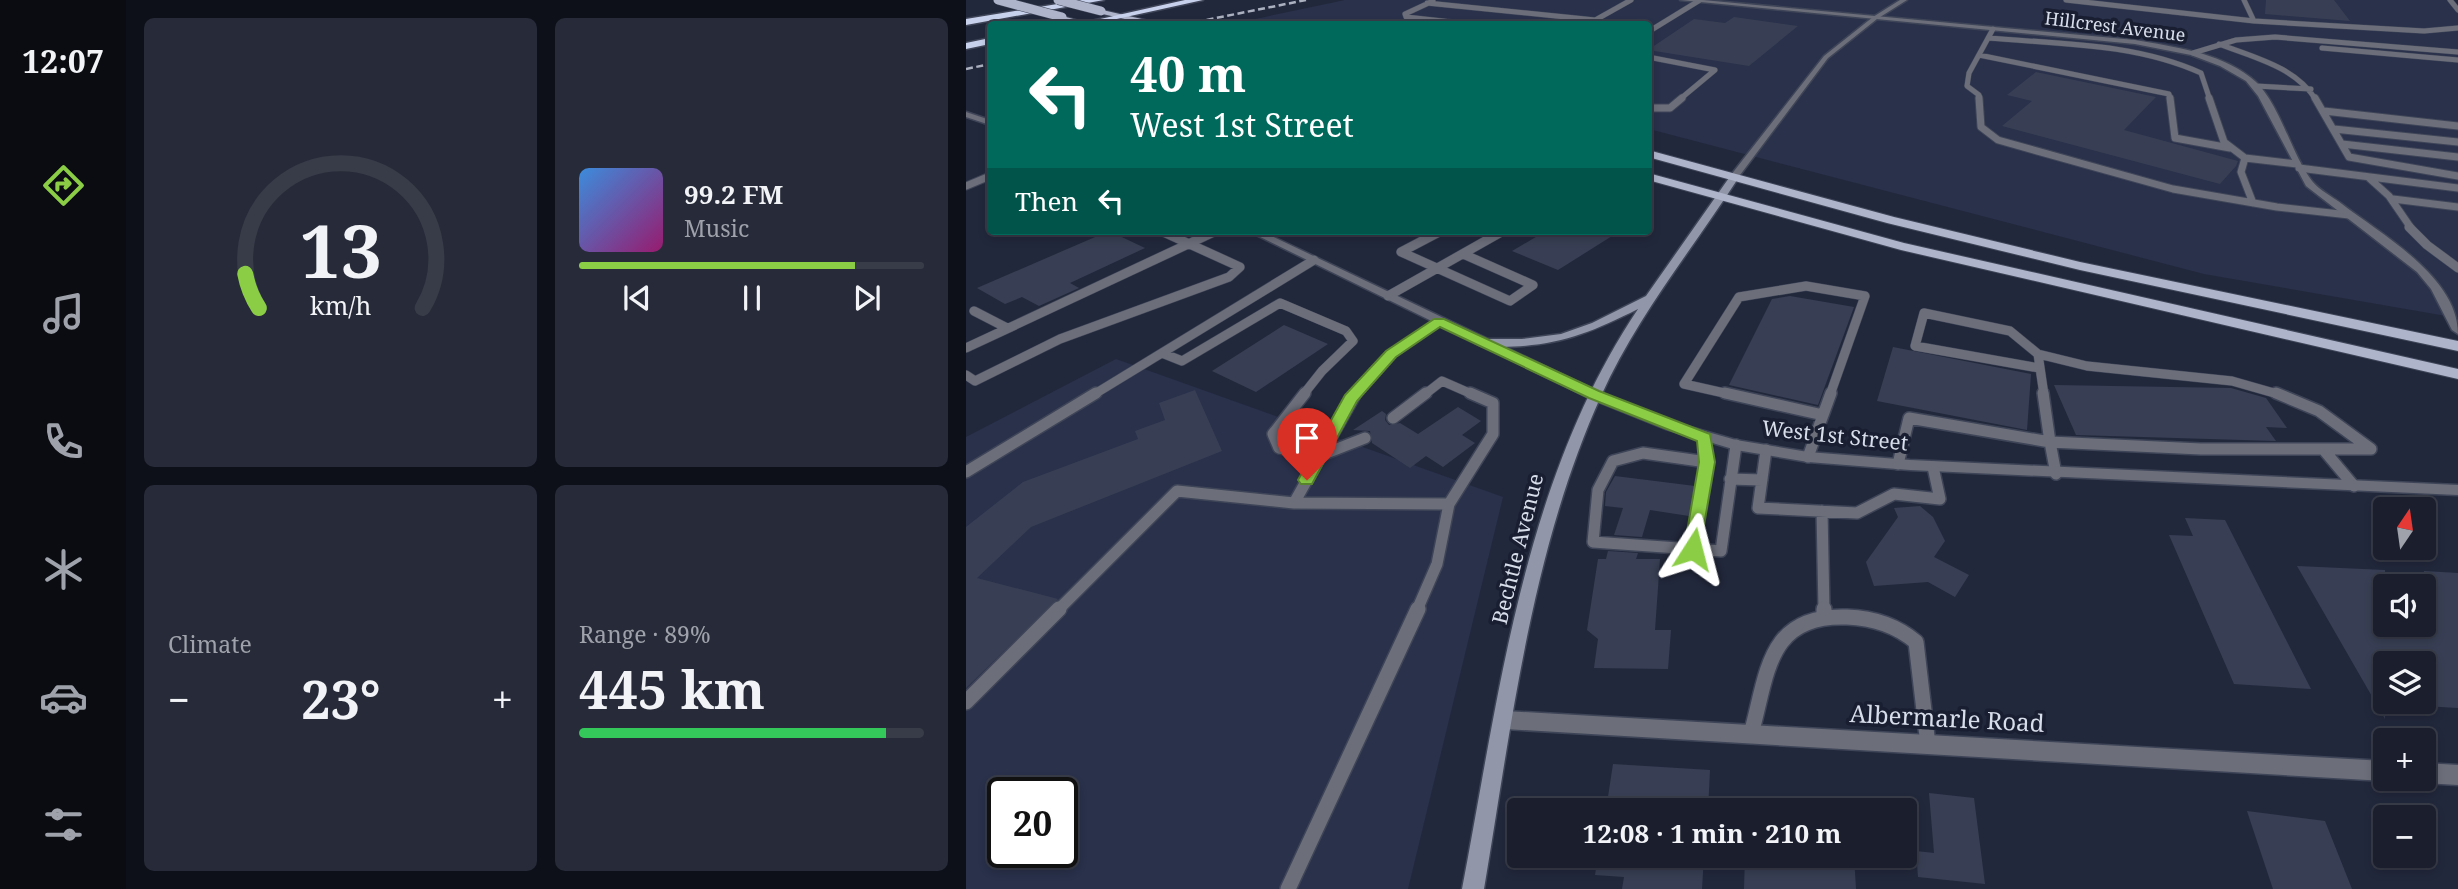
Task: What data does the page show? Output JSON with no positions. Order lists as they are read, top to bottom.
{
  "streets": {
    "main road": ["Bechtle Avenue"],
    "street": ["Hillcrest Avenue", "West 1st Street", "Albermarle Road"]
  },
  "crossings": [
    ["Hillcrest Avenue", "Bechtle Avenue"],
    ["West 1st Street", "Bechtle Avenue"],
    ["Bechtle Avenue", "Albermarle Road"]
  ],
  "north": "top",
  "page": {
    "tabs": "12:07",
    "turn": ["40 m", "West 1st Street"],
    "song": ["99.2 FM", "Music"],
    "then": "Then",
    "tile": [
      "Climate",
      ["Range · 89%", "445 km"]
    ],
    "map_buttons": ["+", "−"],
    "heat": ["−", "23°", "+"],
    "limit": "20",
    "trip": "12:08 · 1 min · 210 m",
    "gauge": ["13", "km/h"]
  }
}
